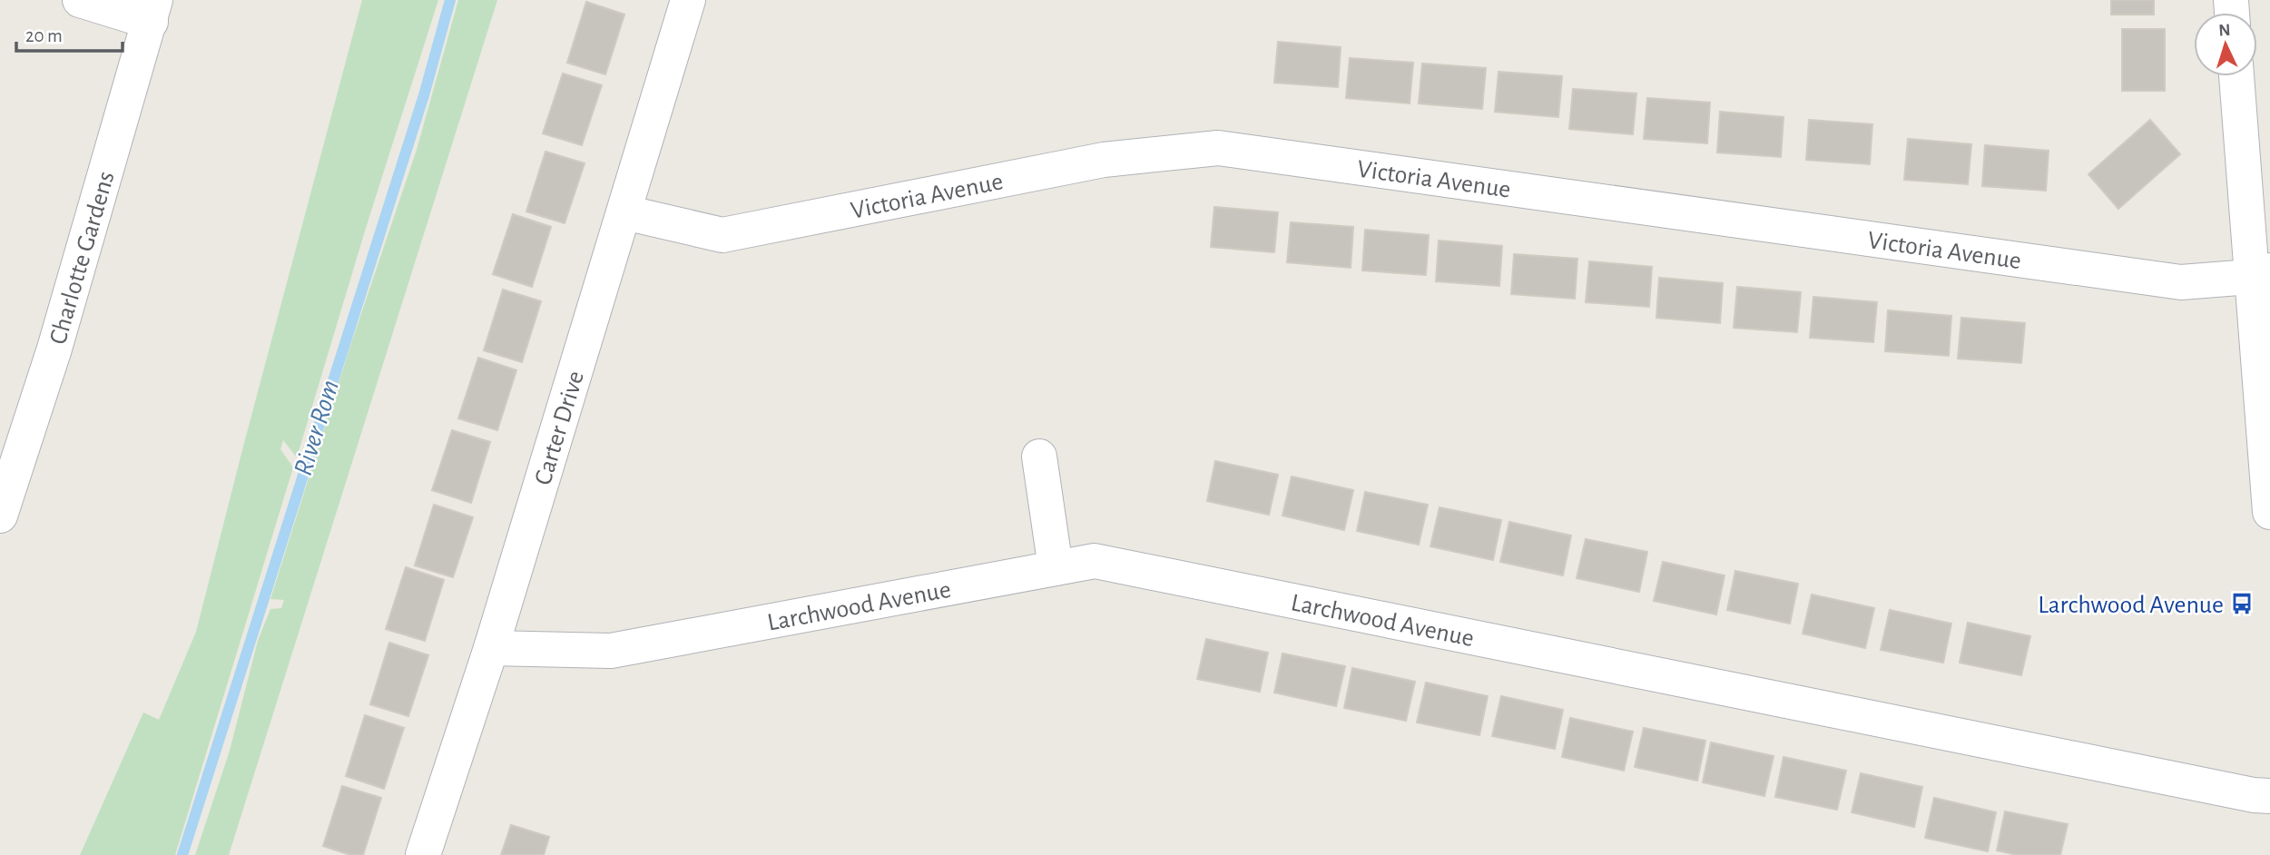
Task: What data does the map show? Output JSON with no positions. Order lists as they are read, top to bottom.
{
  "streets": {
    "street": [
      "Victoria Avenue",
      "Charlotte Gardens",
      "Carter Drive",
      "Larchwood Avenue"
    ]
  },
  "crossings": [
    ["Victoria Avenue", "Carter Drive"],
    ["Carter Drive", "Larchwood Avenue"]
  ],
  "water": ["River Rom"],
  "places": {
    "bus stop": ["Larchwood Avenue"]
  },
  "scale_bar": "20 m",
  "north": "top"
}
